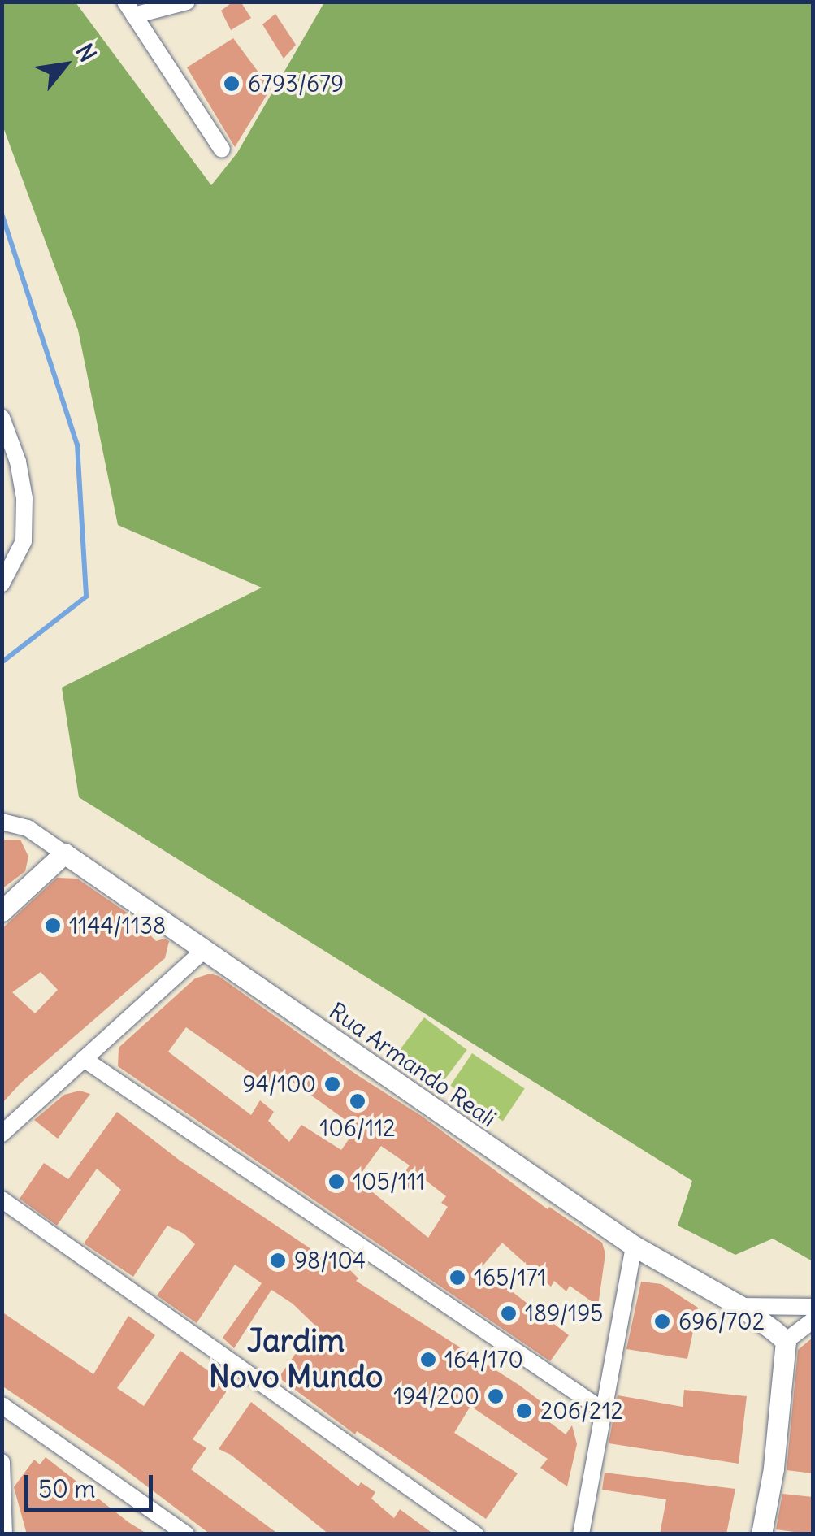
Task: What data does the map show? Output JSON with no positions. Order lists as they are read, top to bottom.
{
  "streets": {
    "street": ["Rua Armando Reali"]
  },
  "districts": ["Jardim Novo Mundo"],
  "places": [
    "6793/679",
    "1144/1138",
    "94/100",
    "106/112",
    "105/111",
    "98/104",
    "165/171",
    "189/195",
    "696/702",
    "164/170",
    "194/200",
    "206/212"
  ],
  "scale_bar": "50 m",
  "north": "top right"
}
